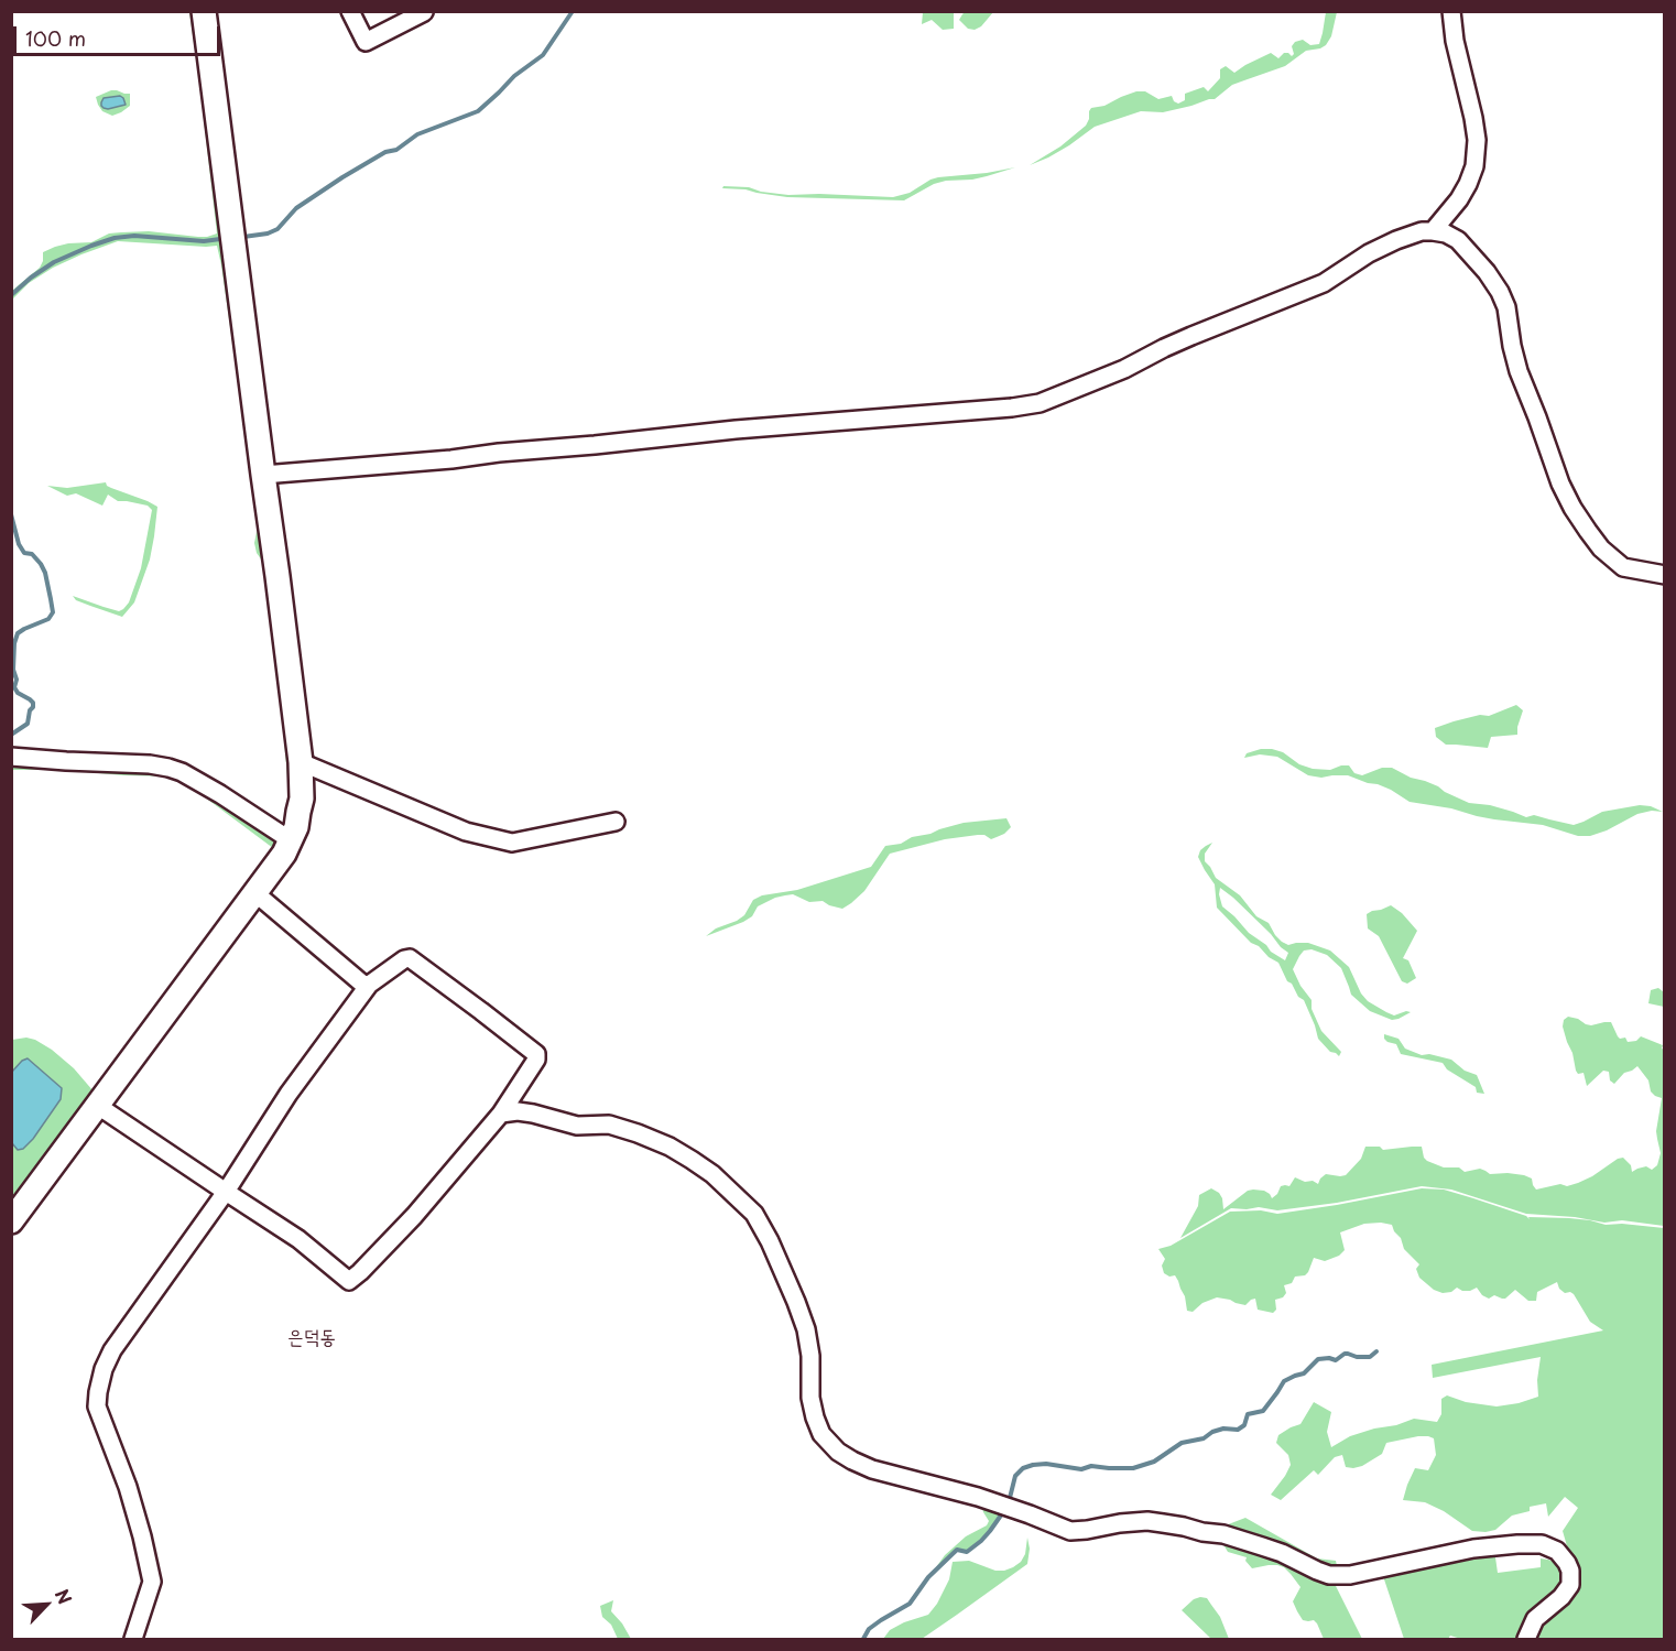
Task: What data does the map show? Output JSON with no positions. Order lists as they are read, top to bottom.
{
  "districts": ["은덕동"],
  "scale_bar": "100 m",
  "north": "top right"
}
